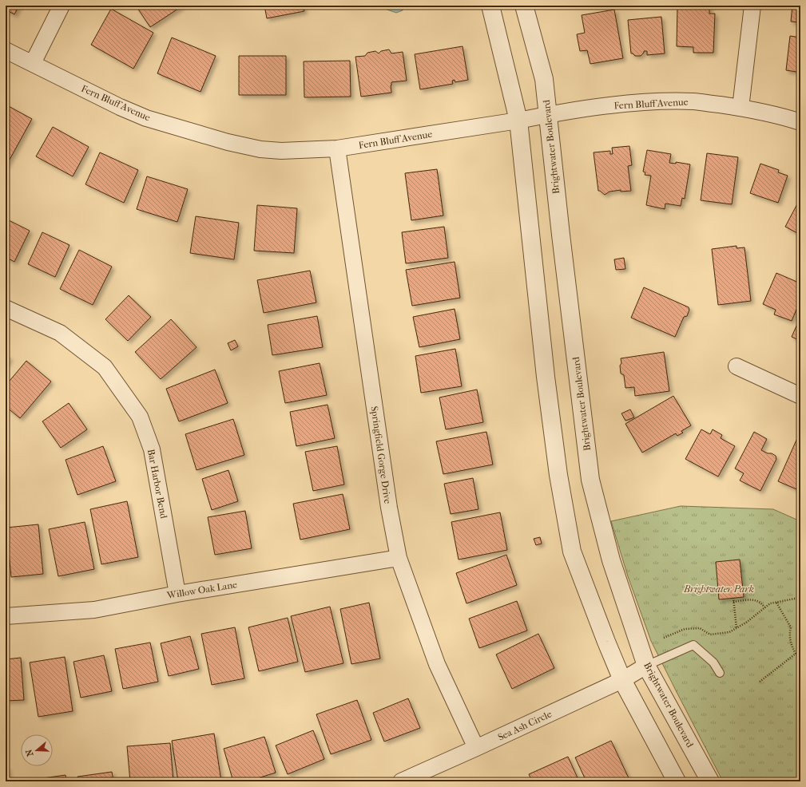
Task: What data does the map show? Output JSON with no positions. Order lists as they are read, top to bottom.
{
  "streets": {
    "street": [
      "Fern Bluff Avenue",
      "Brightwater Boulevard",
      "Springfield Gorge Drive",
      "Bar Harbor Bend",
      "Willow Oak Lane",
      "Sea Ash Circle"
    ]
  },
  "crossings": [
    ["Fern Bluff Avenue", "Brightwater Boulevard"],
    ["Fern Bluff Avenue", "Springfield Gorge Drive"],
    ["Brightwater Boulevard", "Sea Ash Circle"],
    ["Springfield Gorge Drive", "Willow Oak Lane"],
    ["Springfield Gorge Drive", "Sea Ash Circle"],
    ["Bar Harbor Bend", "Willow Oak Lane"]
  ],
  "parks": ["Brightwater Park"],
  "north": "left"
}
